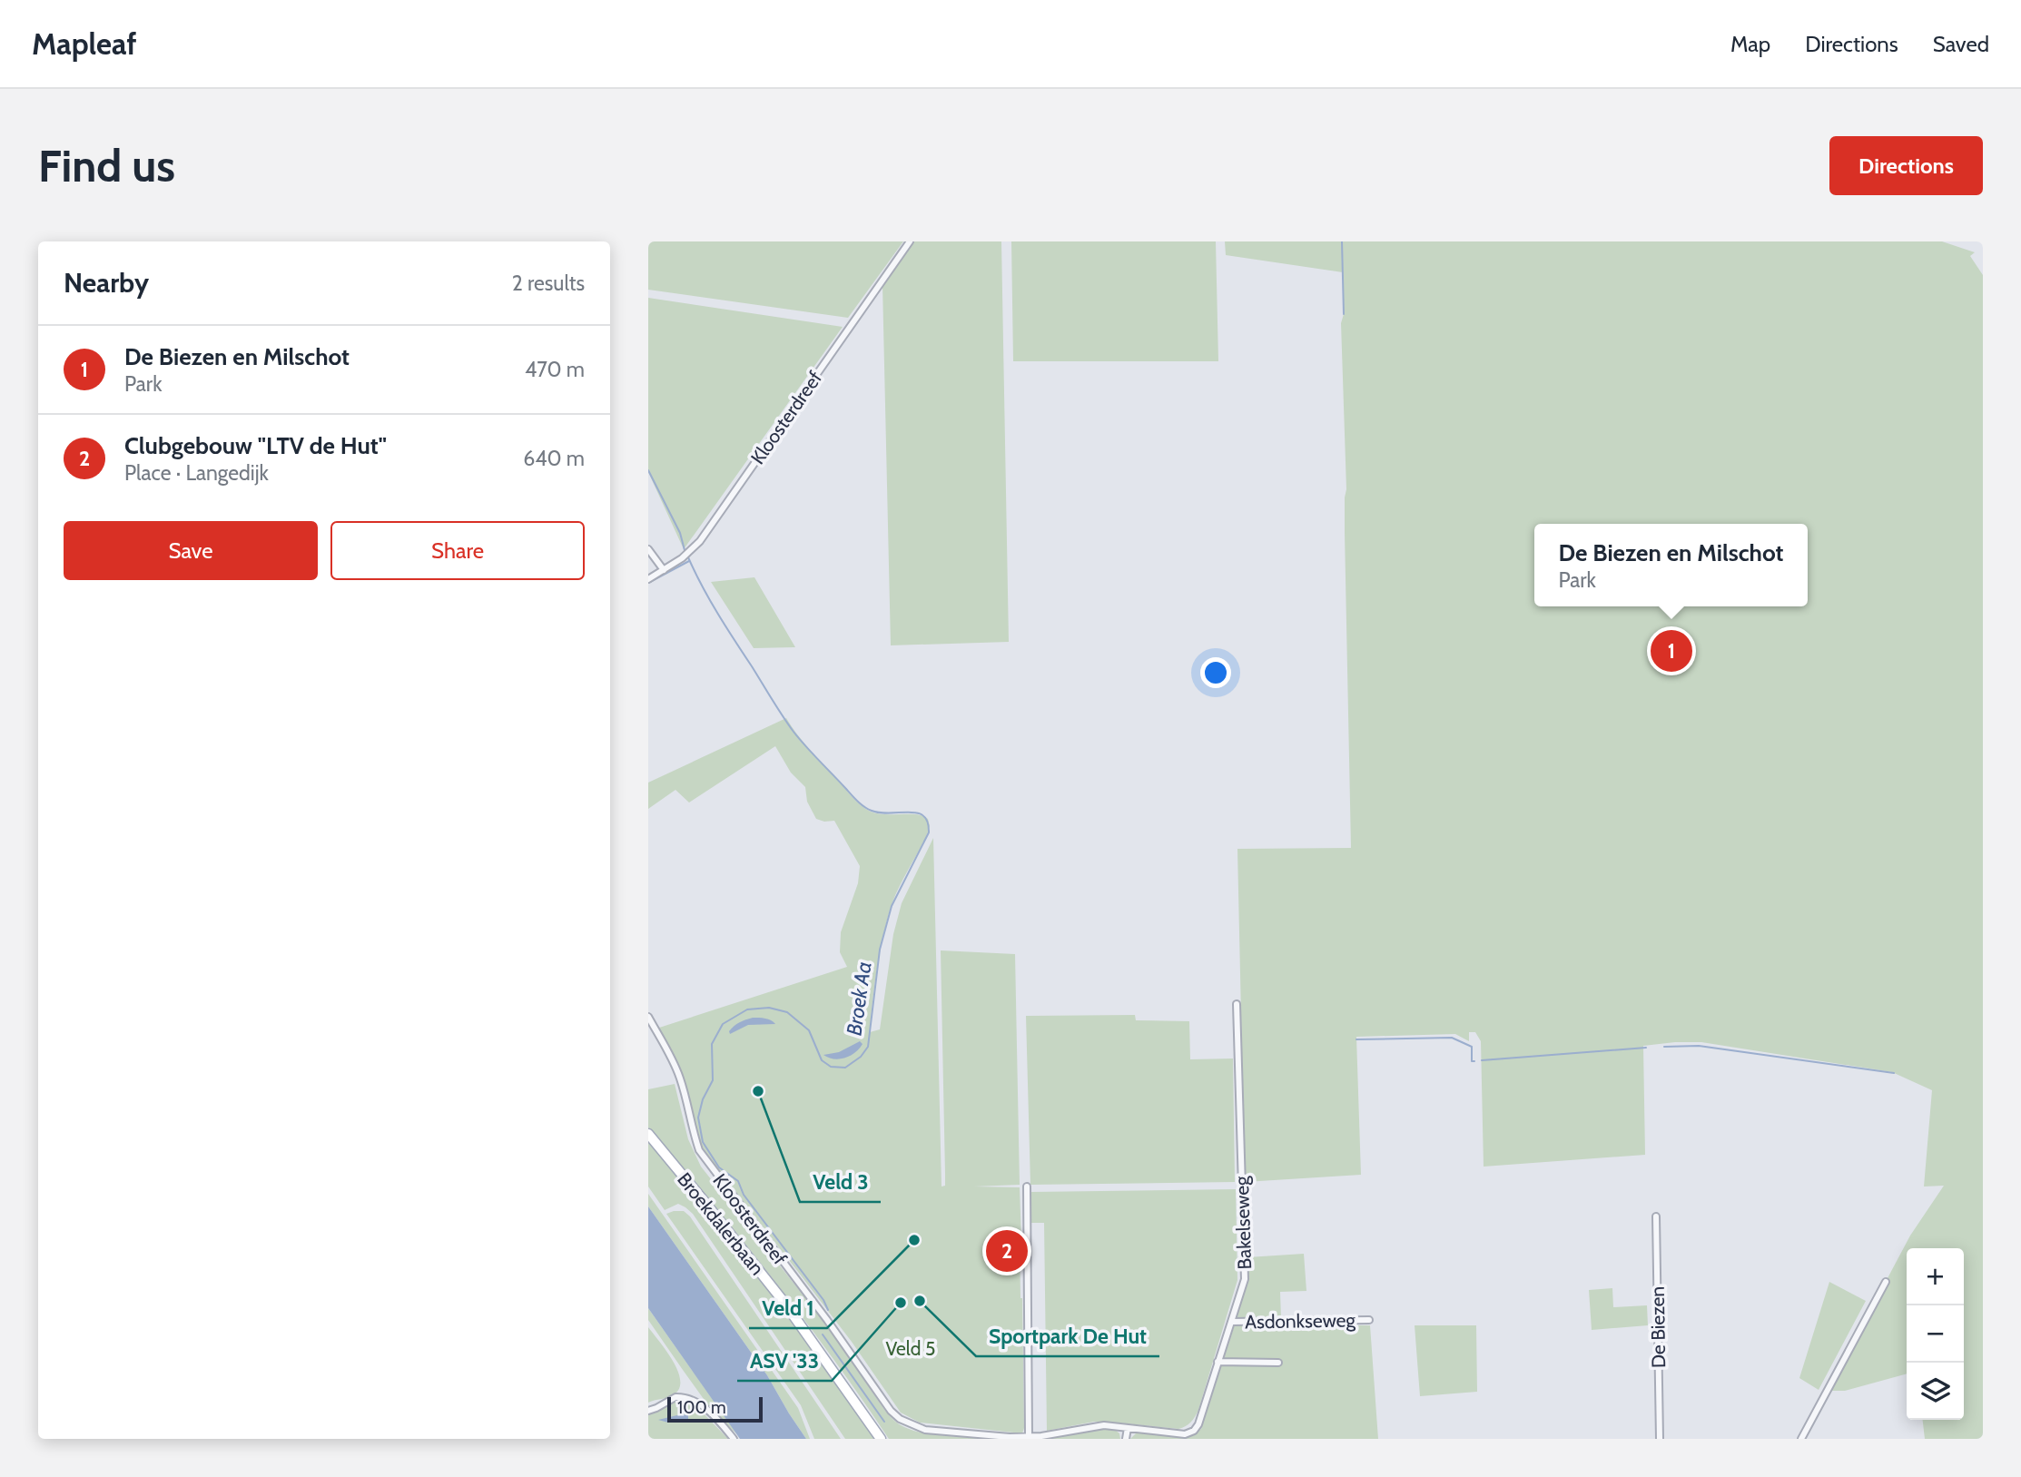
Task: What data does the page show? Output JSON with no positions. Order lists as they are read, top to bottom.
{
  "streets": {
    "main road": ["Broekdalerbaan"],
    "street": [
      "Kloosterdreef",
      "Bakelseweg",
      "Asdonkseweg",
      "De Biezen"
    ]
  },
  "crossings": [
    ["Kloosterdreef", "Bakelseweg"],
    ["Bakelseweg", "Asdonkseweg"]
  ],
  "water": ["Broek Aa"],
  "parks": ["Veld 5"],
  "places": [
    "Veld 3",
    "Veld 1",
    "Sportpark De Hut",
    "ASV '33"
  ],
  "scale_bar": "100 m",
  "page": {
    "header": "Mapleaf",
    "nav": ["Map", "Directions", "Saved"],
    "buttons": [
      "Directions",
      ["Save", "Share"]
    ],
    "title": "Find us",
    "heading": ["Nearby", "2 results"],
    "list": [
      {
        "mark": "1",
        "name": "De Biezen en Milschot",
        "note": "Park",
        "value": "470 m"
      },
      {
        "mark": "2",
        "name": "Clubgebouw \"LTV de Hut\"",
        "note": "Place · Langedijk",
        "value": "640 m"
      }
    ],
    "popup": ["De Biezen en Milschot", "Park"],
    "pins": ["1", "2"],
    "map_buttons": ["+", "−"],
    "scale": "100 m"
  }
}
